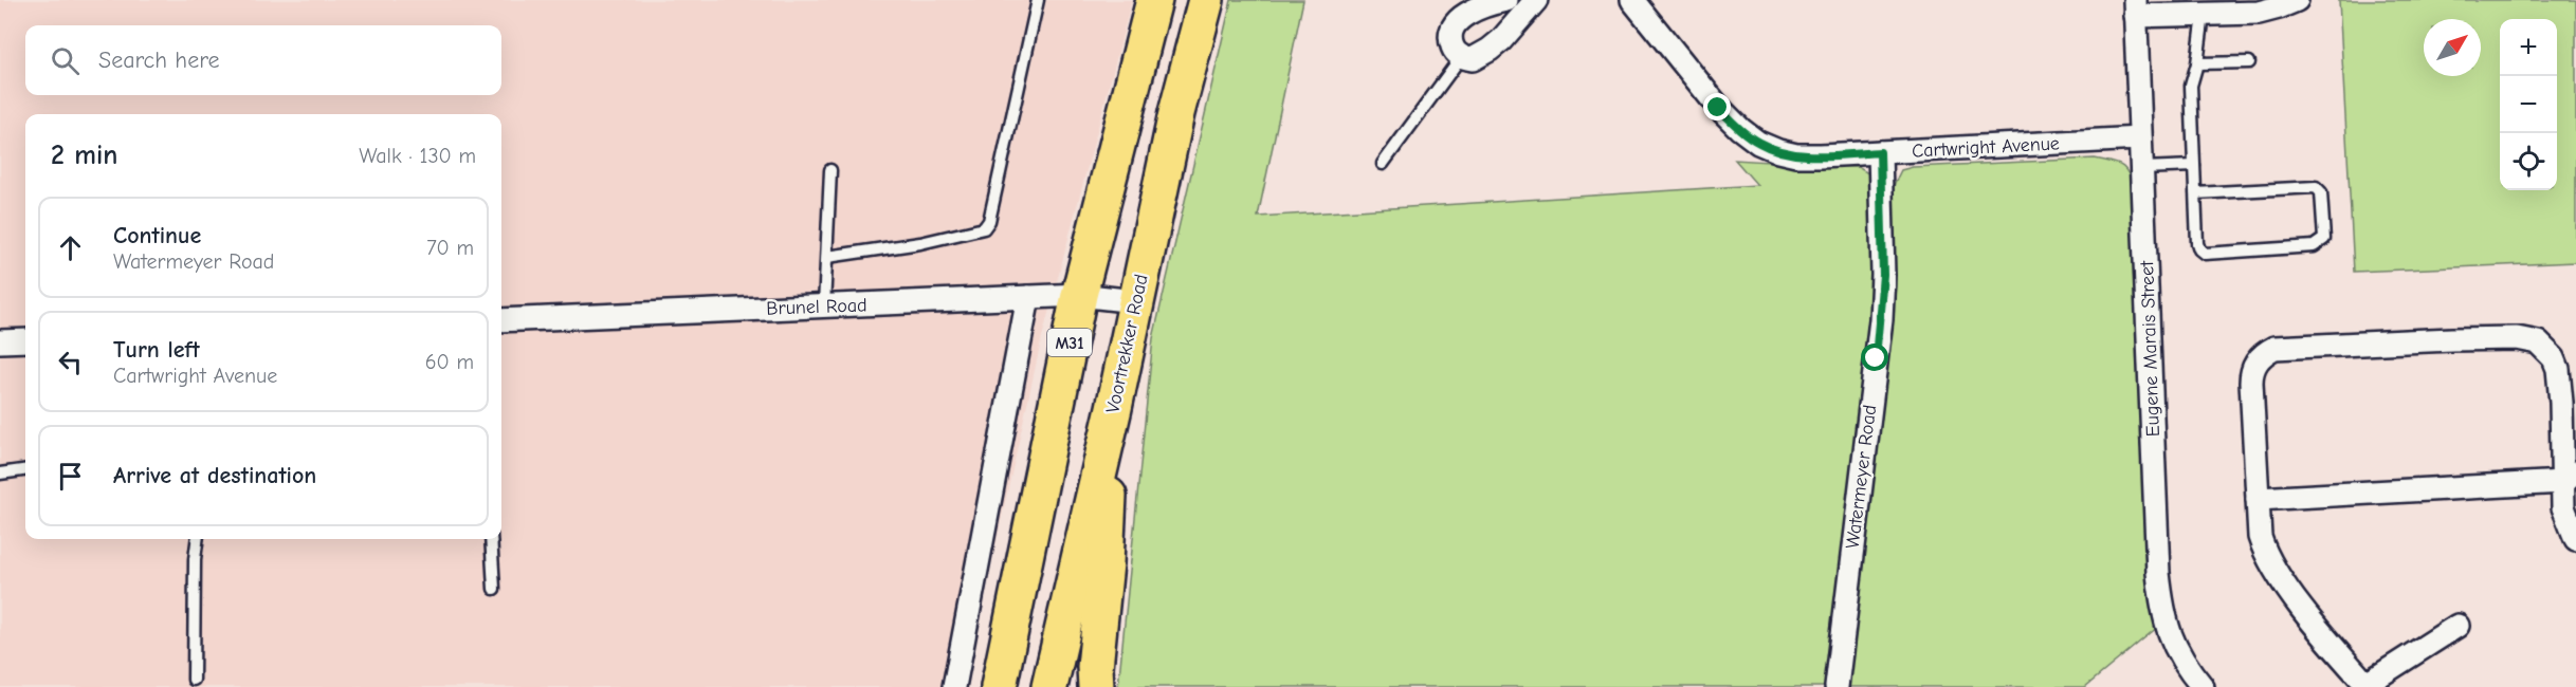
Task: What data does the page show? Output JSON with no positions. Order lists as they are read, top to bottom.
{
  "streets": {
    "main road": ["M31", "Voortrekker Road"],
    "street": [
      "Cartwright Avenue",
      "Brunel Road",
      "Eugene Marais Street",
      "Watermeyer Road"
    ]
  },
  "crossings": [
    ["Cartwright Avenue", "Eugene Marais Street"],
    ["Cartwright Avenue", "Watermeyer Road"],
    ["Brunel Road", "M31"],
    ["Brunel Road", "Voortrekker Road"]
  ],
  "north": "top right",
  "page": {
    "map_buttons": ["+", "−"],
    "search": "Search here",
    "heading": ["2 min", "Walk · 130 m"],
    "list": [
      ["Continue", "Watermeyer Road", "70 m"],
      ["Turn left", "Cartwright Avenue", "60 m"],
      "Arrive at destination"
    ]
  }
}
